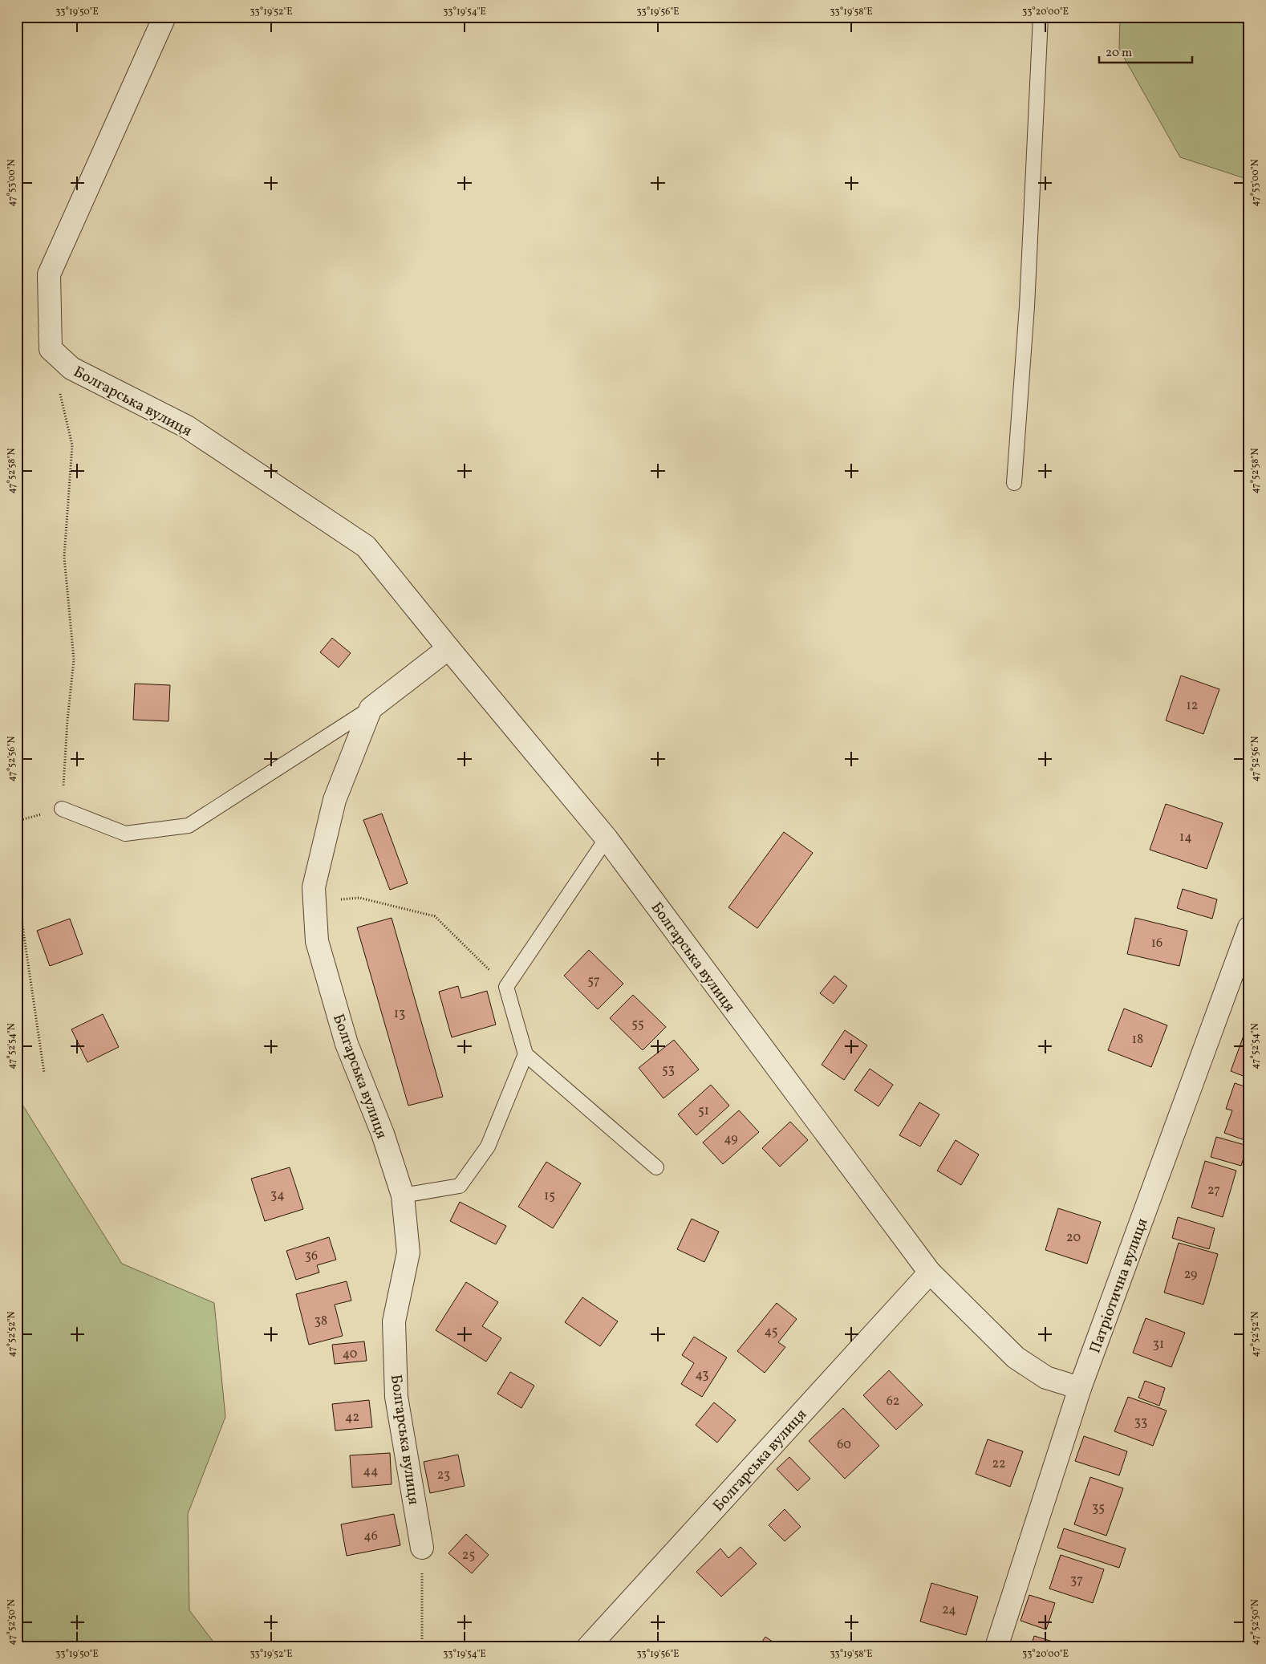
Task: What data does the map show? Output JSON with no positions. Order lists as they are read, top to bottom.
{
  "streets": {
    "street": ["Болгарська вулиця", "Патріотична вулиця"]
  },
  "crossings": [
    ["Болгарська вулиця", "Патріотична вулиця"]
  ],
  "house_numbers": [
    "12",
    "14",
    "16",
    "57",
    "13",
    "55",
    "18",
    "53",
    "51",
    "49",
    "27",
    "34",
    "15",
    "20",
    "36",
    "29",
    "38",
    "45",
    "31",
    "40",
    "43",
    "62",
    "42",
    "33",
    "60",
    "22",
    "44",
    "23",
    "35",
    "46",
    "25",
    "37",
    "24"
  ],
  "scale_bar": "20 m",
  "coordinates": [
    "33°19'50\"E",
    "33°19'52\"E",
    "33°19'54\"E",
    "33°19'56\"E",
    "33°19'58\"E",
    "33°20'00\"E",
    "47°53'00\"N",
    "47°52'58\"N",
    "47°52'56\"N",
    "47°52'54\"N",
    "47°52'52\"N",
    "47°52'50\"N"
  ]
}
